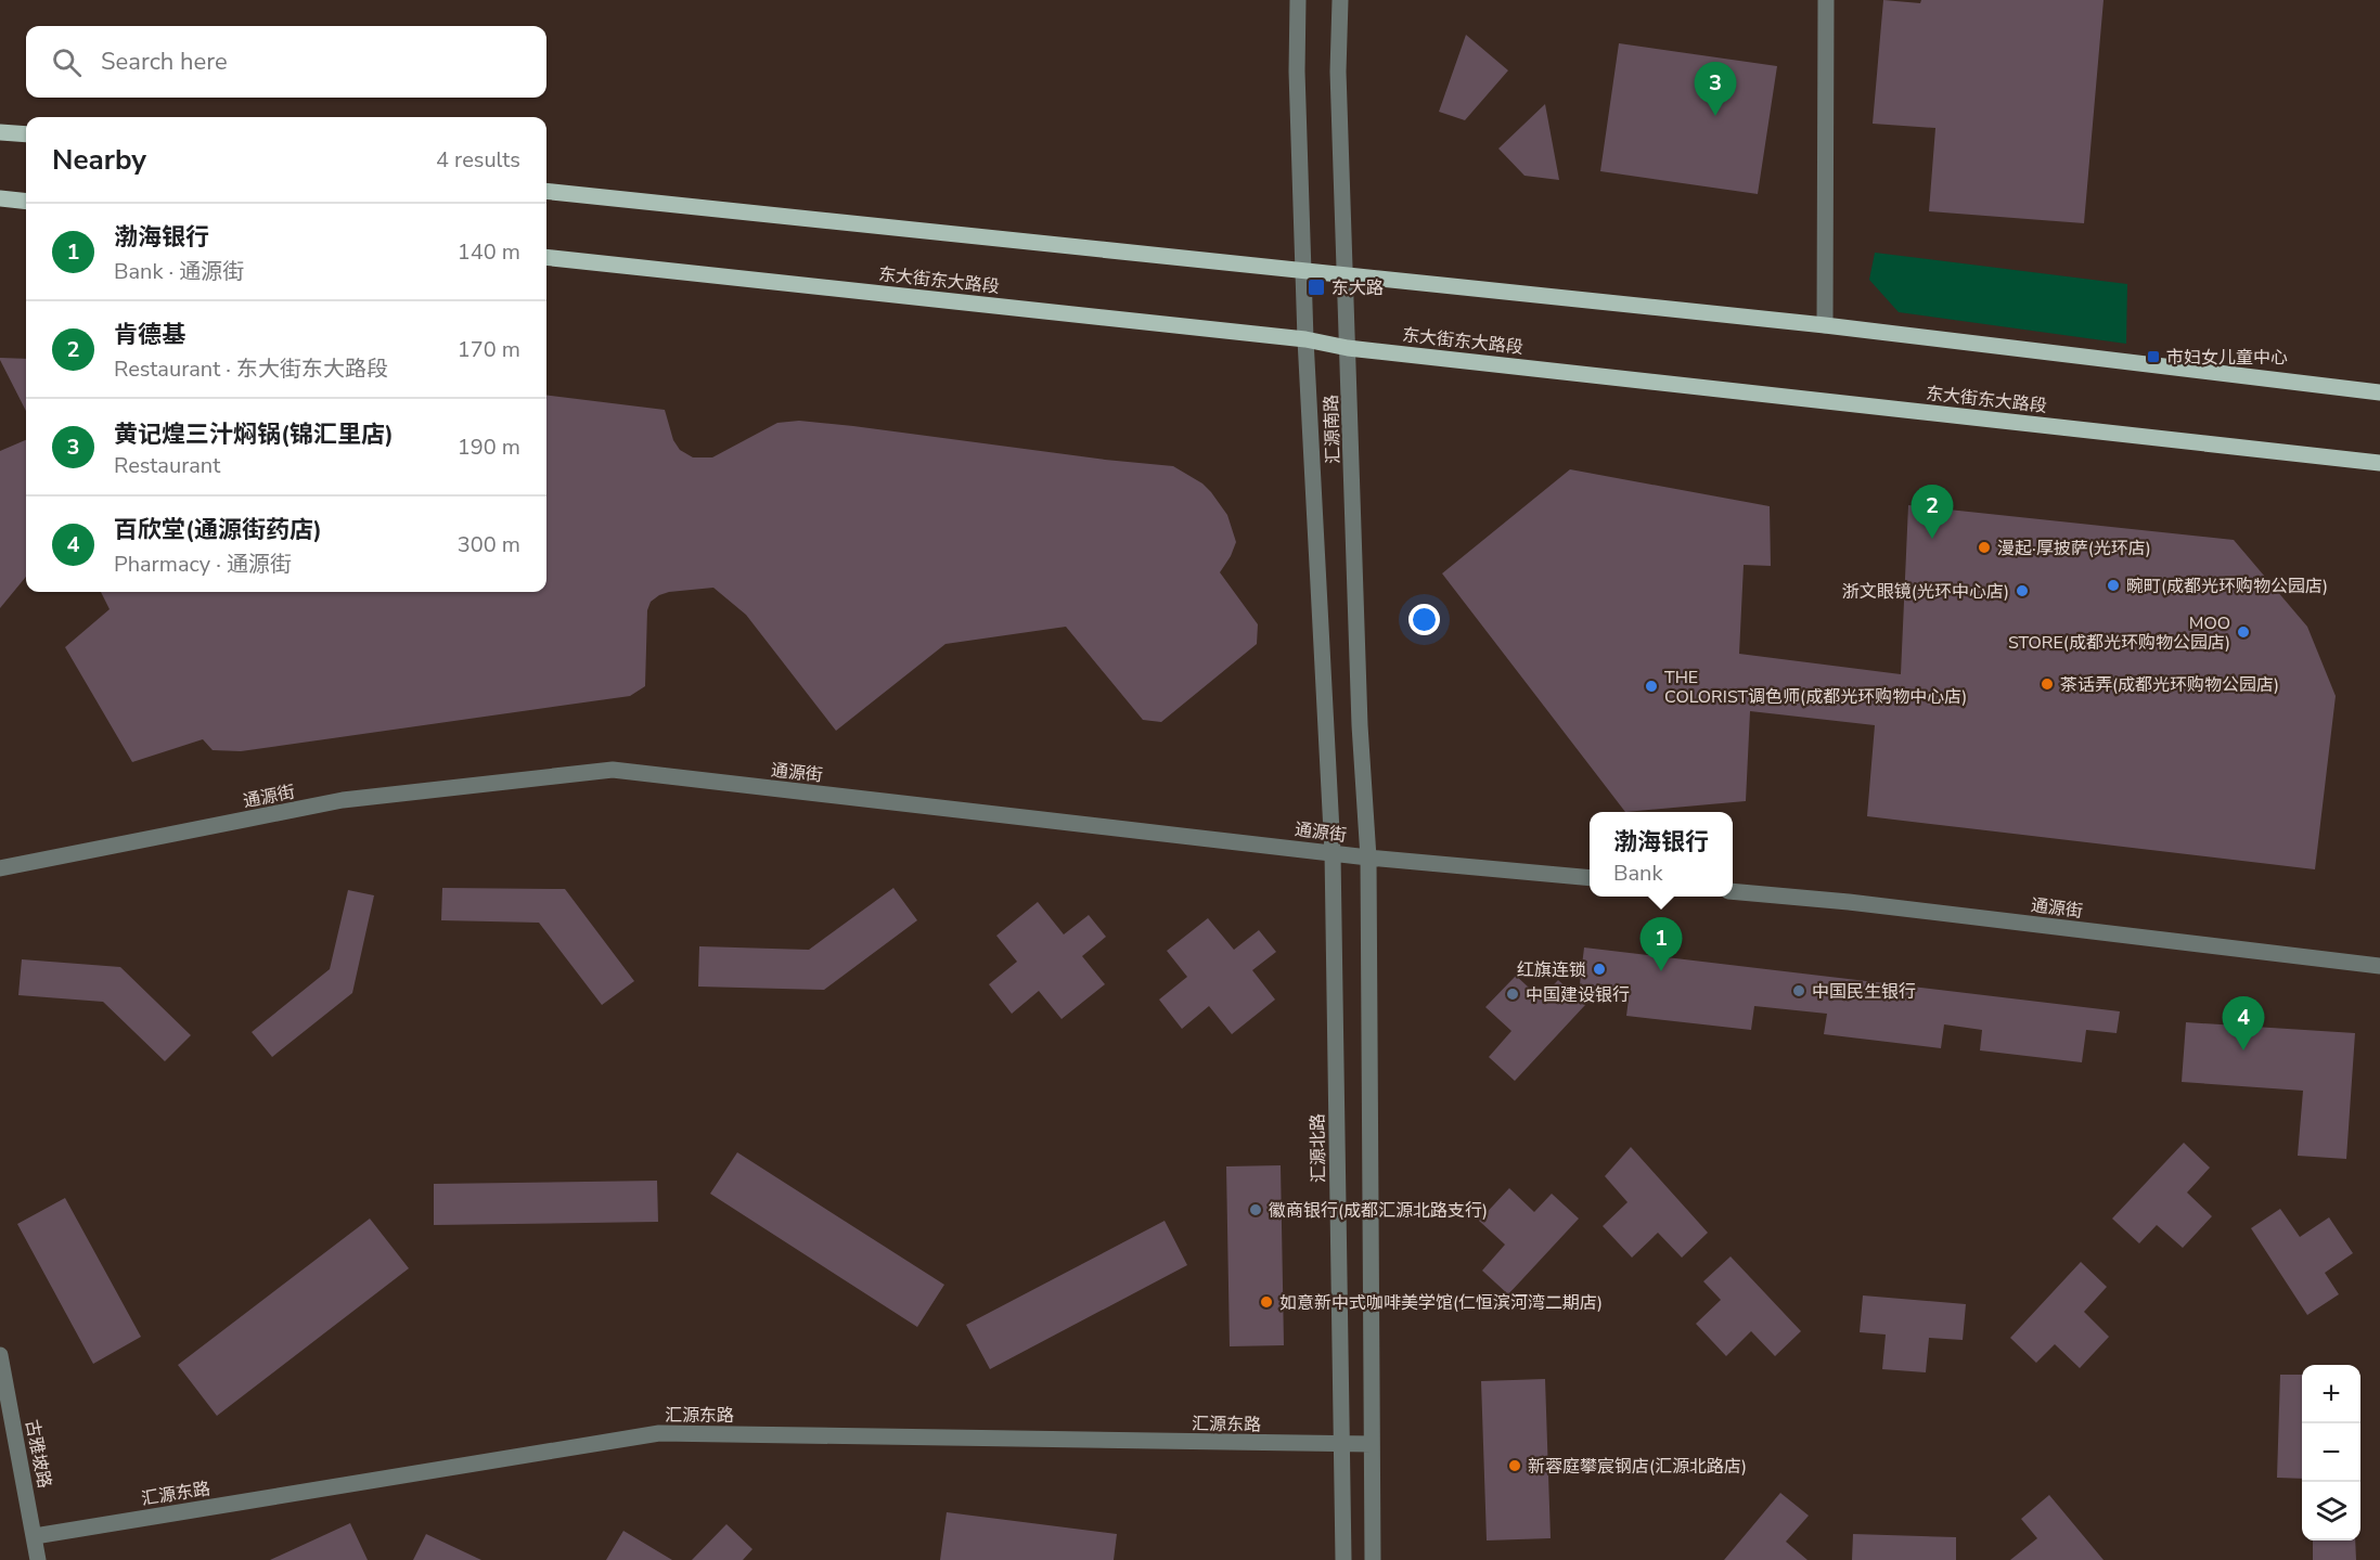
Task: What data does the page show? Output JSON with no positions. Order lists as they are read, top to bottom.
{
  "streets": {
    "main road": ["东大街东大路段"],
    "street": [
      "汇源南路",
      "通源街",
      "汇源北路",
      "汇源东路",
      "古雅坡路"
    ]
  },
  "crossings": [
    ["东大街东大路段", "汇源南路"],
    ["汇源南路", "通源街"],
    ["汇源南路", "汇源北路"],
    ["通源街", "汇源北路"],
    ["汇源北路", "汇源东路"],
    ["汇源东路", "古雅坡路"]
  ],
  "places": {
    "transit": ["东大路", "市妇女儿童中心"],
    "other": [
      "漫起·厚披萨(光环店)",
      "畹町(成都光环购物公园店)",
      "浙文眼镜(光环中心店)",
      "MOO STORE(成都光环购物公园店)",
      "茶话弄(成都光环购物公园店)",
      "THE COLORIST调色师(成都光环购物中心店)",
      "红旗连锁",
      "中国民生银行",
      "中国建设银行",
      "徽商银行(成都汇源北路支行)",
      "如意新中式咖啡美学馆(仁恒滨河湾二期店)",
      "新蓉庭攀宸钢店(汇源北路店)"
    ]
  },
  "page": {
    "search": "Search here",
    "pins": [
      "3",
      "2",
      "1",
      "4"
    ],
    "heading": ["Nearby", "4 results"],
    "list": [
      {
        "mark": "1",
        "name": "渤海银行",
        "note": "Bank · 通源街",
        "value": "140 m"
      },
      {
        "mark": "2",
        "name": "肯德基",
        "note": "Restaurant · 东大街东大路段",
        "value": "170 m"
      },
      {
        "mark": "3",
        "name": "黄记煌三汁焖锅(锦汇里店)",
        "note": "Restaurant",
        "value": "190 m"
      },
      {
        "mark": "4",
        "name": "百欣堂(通源街药店)",
        "note": "Pharmacy · 通源街",
        "value": "300 m"
      }
    ],
    "popup": ["渤海银行", "Bank"],
    "map_buttons": ["+", "−"]
  }
}
